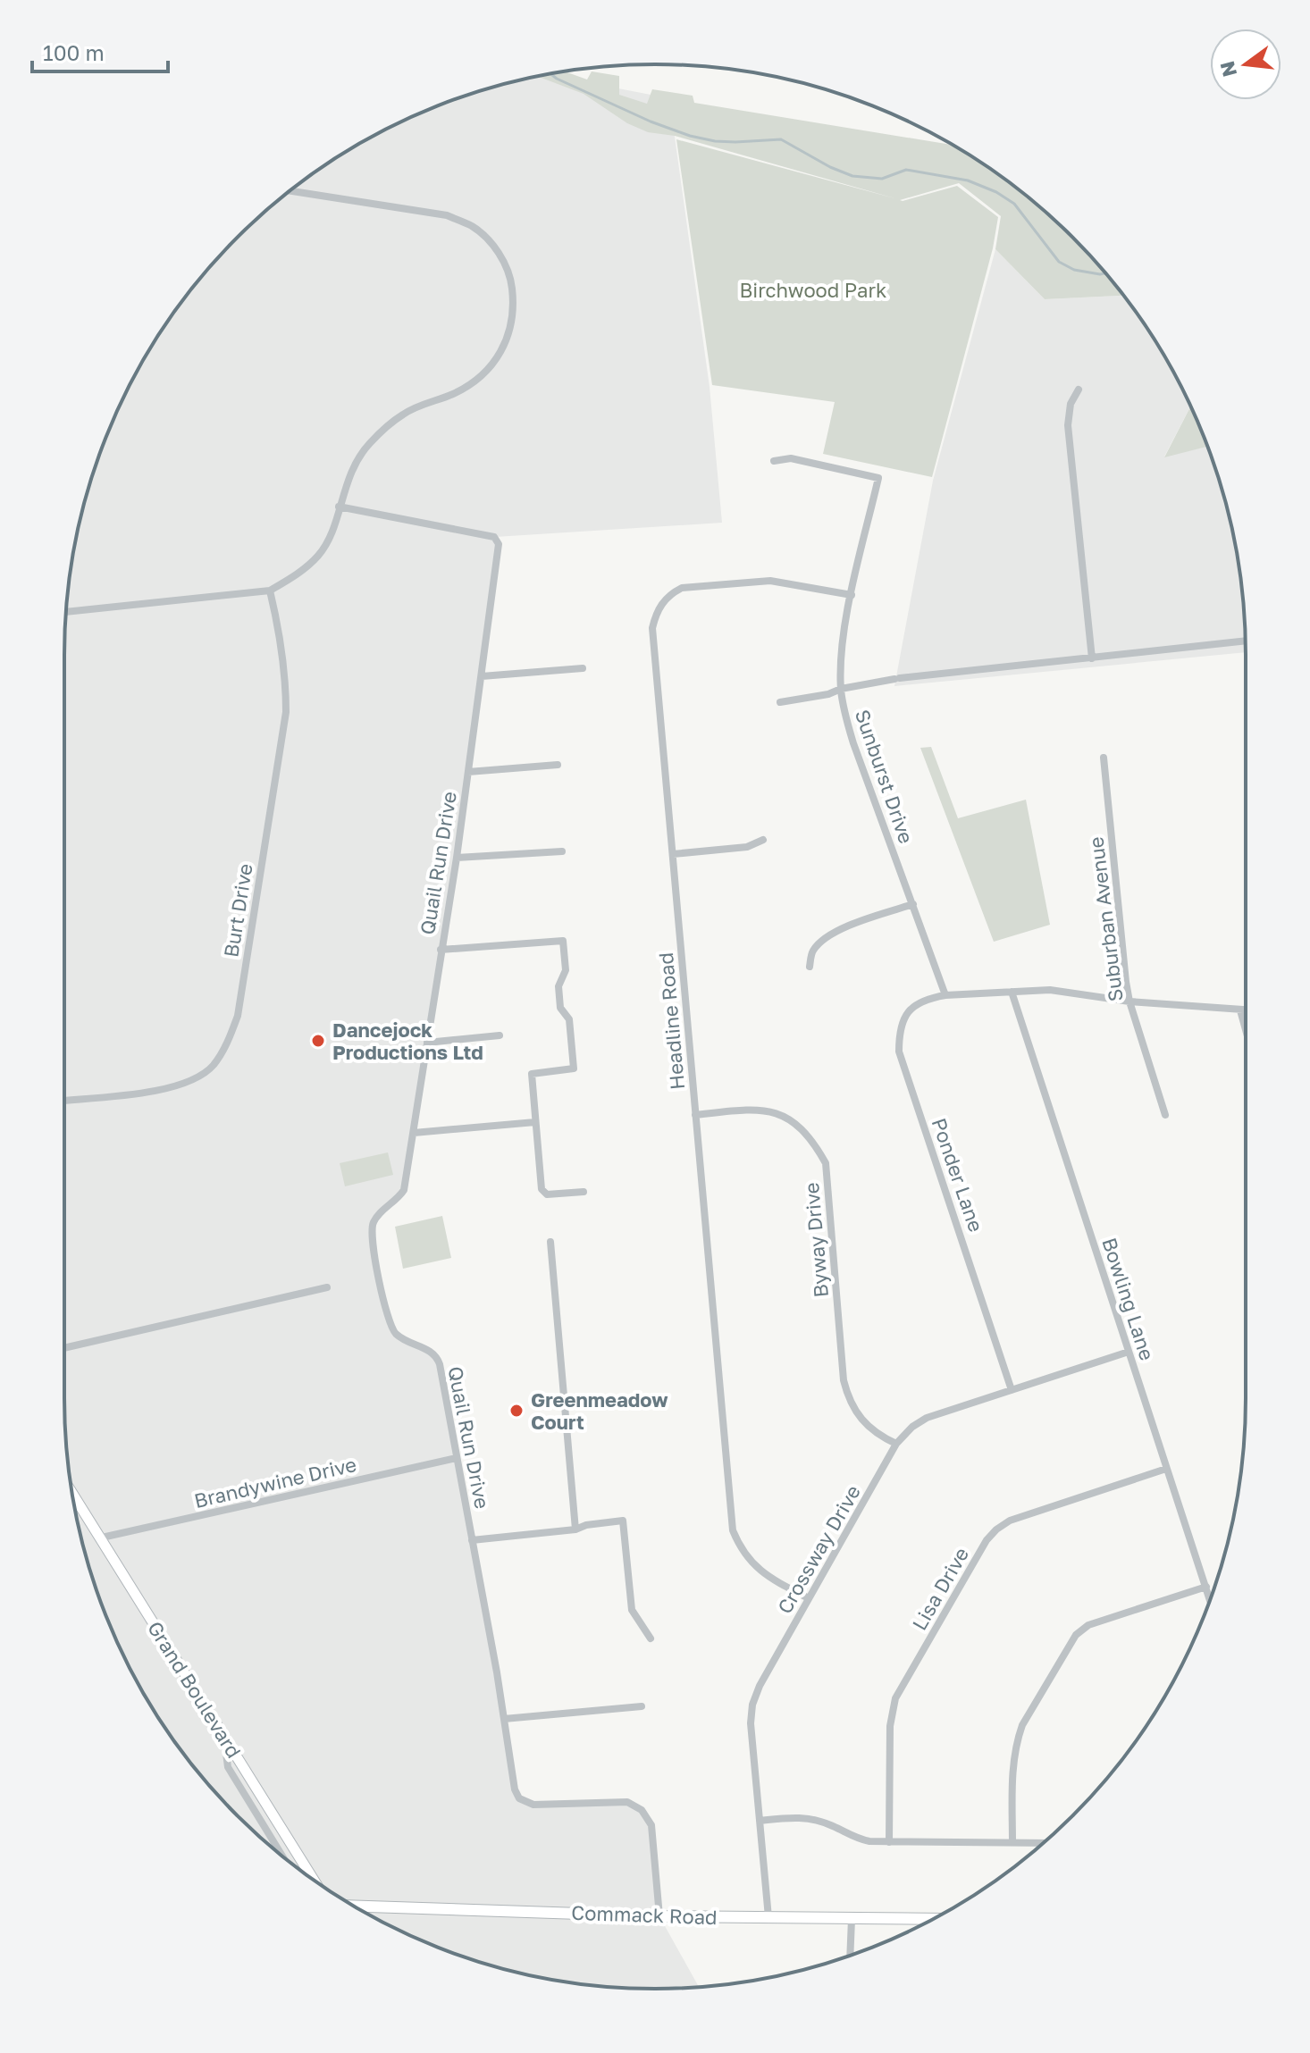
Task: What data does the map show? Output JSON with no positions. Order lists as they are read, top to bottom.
{
  "streets": {
    "main road": ["Commack Road"],
    "street": [
      "Sunburst Drive",
      "Quail Run Drive",
      "Burt Drive",
      "Suburban Avenue",
      "Headline Road",
      "Ponder Lane",
      "Byway Drive",
      "Bowling Lane",
      "Brandywine Drive",
      "Crossway Drive",
      "Lisa Drive",
      "Grand Boulevard"
    ]
  },
  "crossings": [
    ["Sunburst Drive", "Headline Road"],
    ["Sunburst Drive", "Ponder Lane"],
    ["Quail Run Drive", "Brandywine Drive"],
    ["Quail Run Drive", "Commack Road"],
    ["Headline Road", "Byway Drive"],
    ["Headline Road", "Crossway Drive"],
    ["Ponder Lane", "Crossway Drive"],
    ["Byway Drive", "Crossway Drive"],
    ["Bowling Lane", "Crossway Drive"],
    ["Bowling Lane", "Lisa Drive"],
    ["Brandywine Drive", "Grand Boulevard"],
    ["Crossway Drive", "Commack Road"]
  ],
  "parks": ["Birchwood Park"],
  "places": ["Dancejock Productions Ltd", "Greenmeadow Court"],
  "scale_bar": "100 m",
  "north": "left"
}
